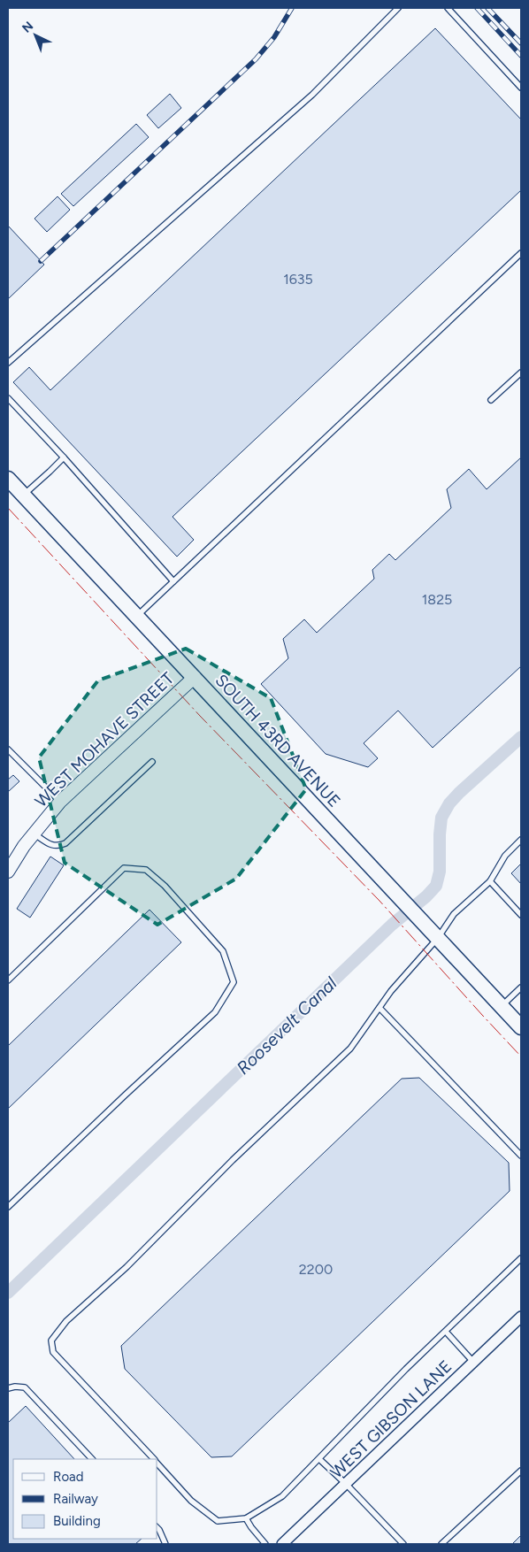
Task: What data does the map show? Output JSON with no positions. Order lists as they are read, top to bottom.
{
  "streets": {
    "main road": ["SOUTH 43RD AVENUE"],
    "street": ["WEST MOHAVE STREET", "WEST GIBSON LANE"]
  },
  "crossings": [
    ["WEST MOHAVE STREET", "SOUTH 43RD AVENUE"]
  ],
  "water": ["Roosevelt Canal"],
  "house_numbers": ["1635", "1825", "2200"],
  "legend": ["Road", "Railway", "Building"],
  "north": "top left"
}
